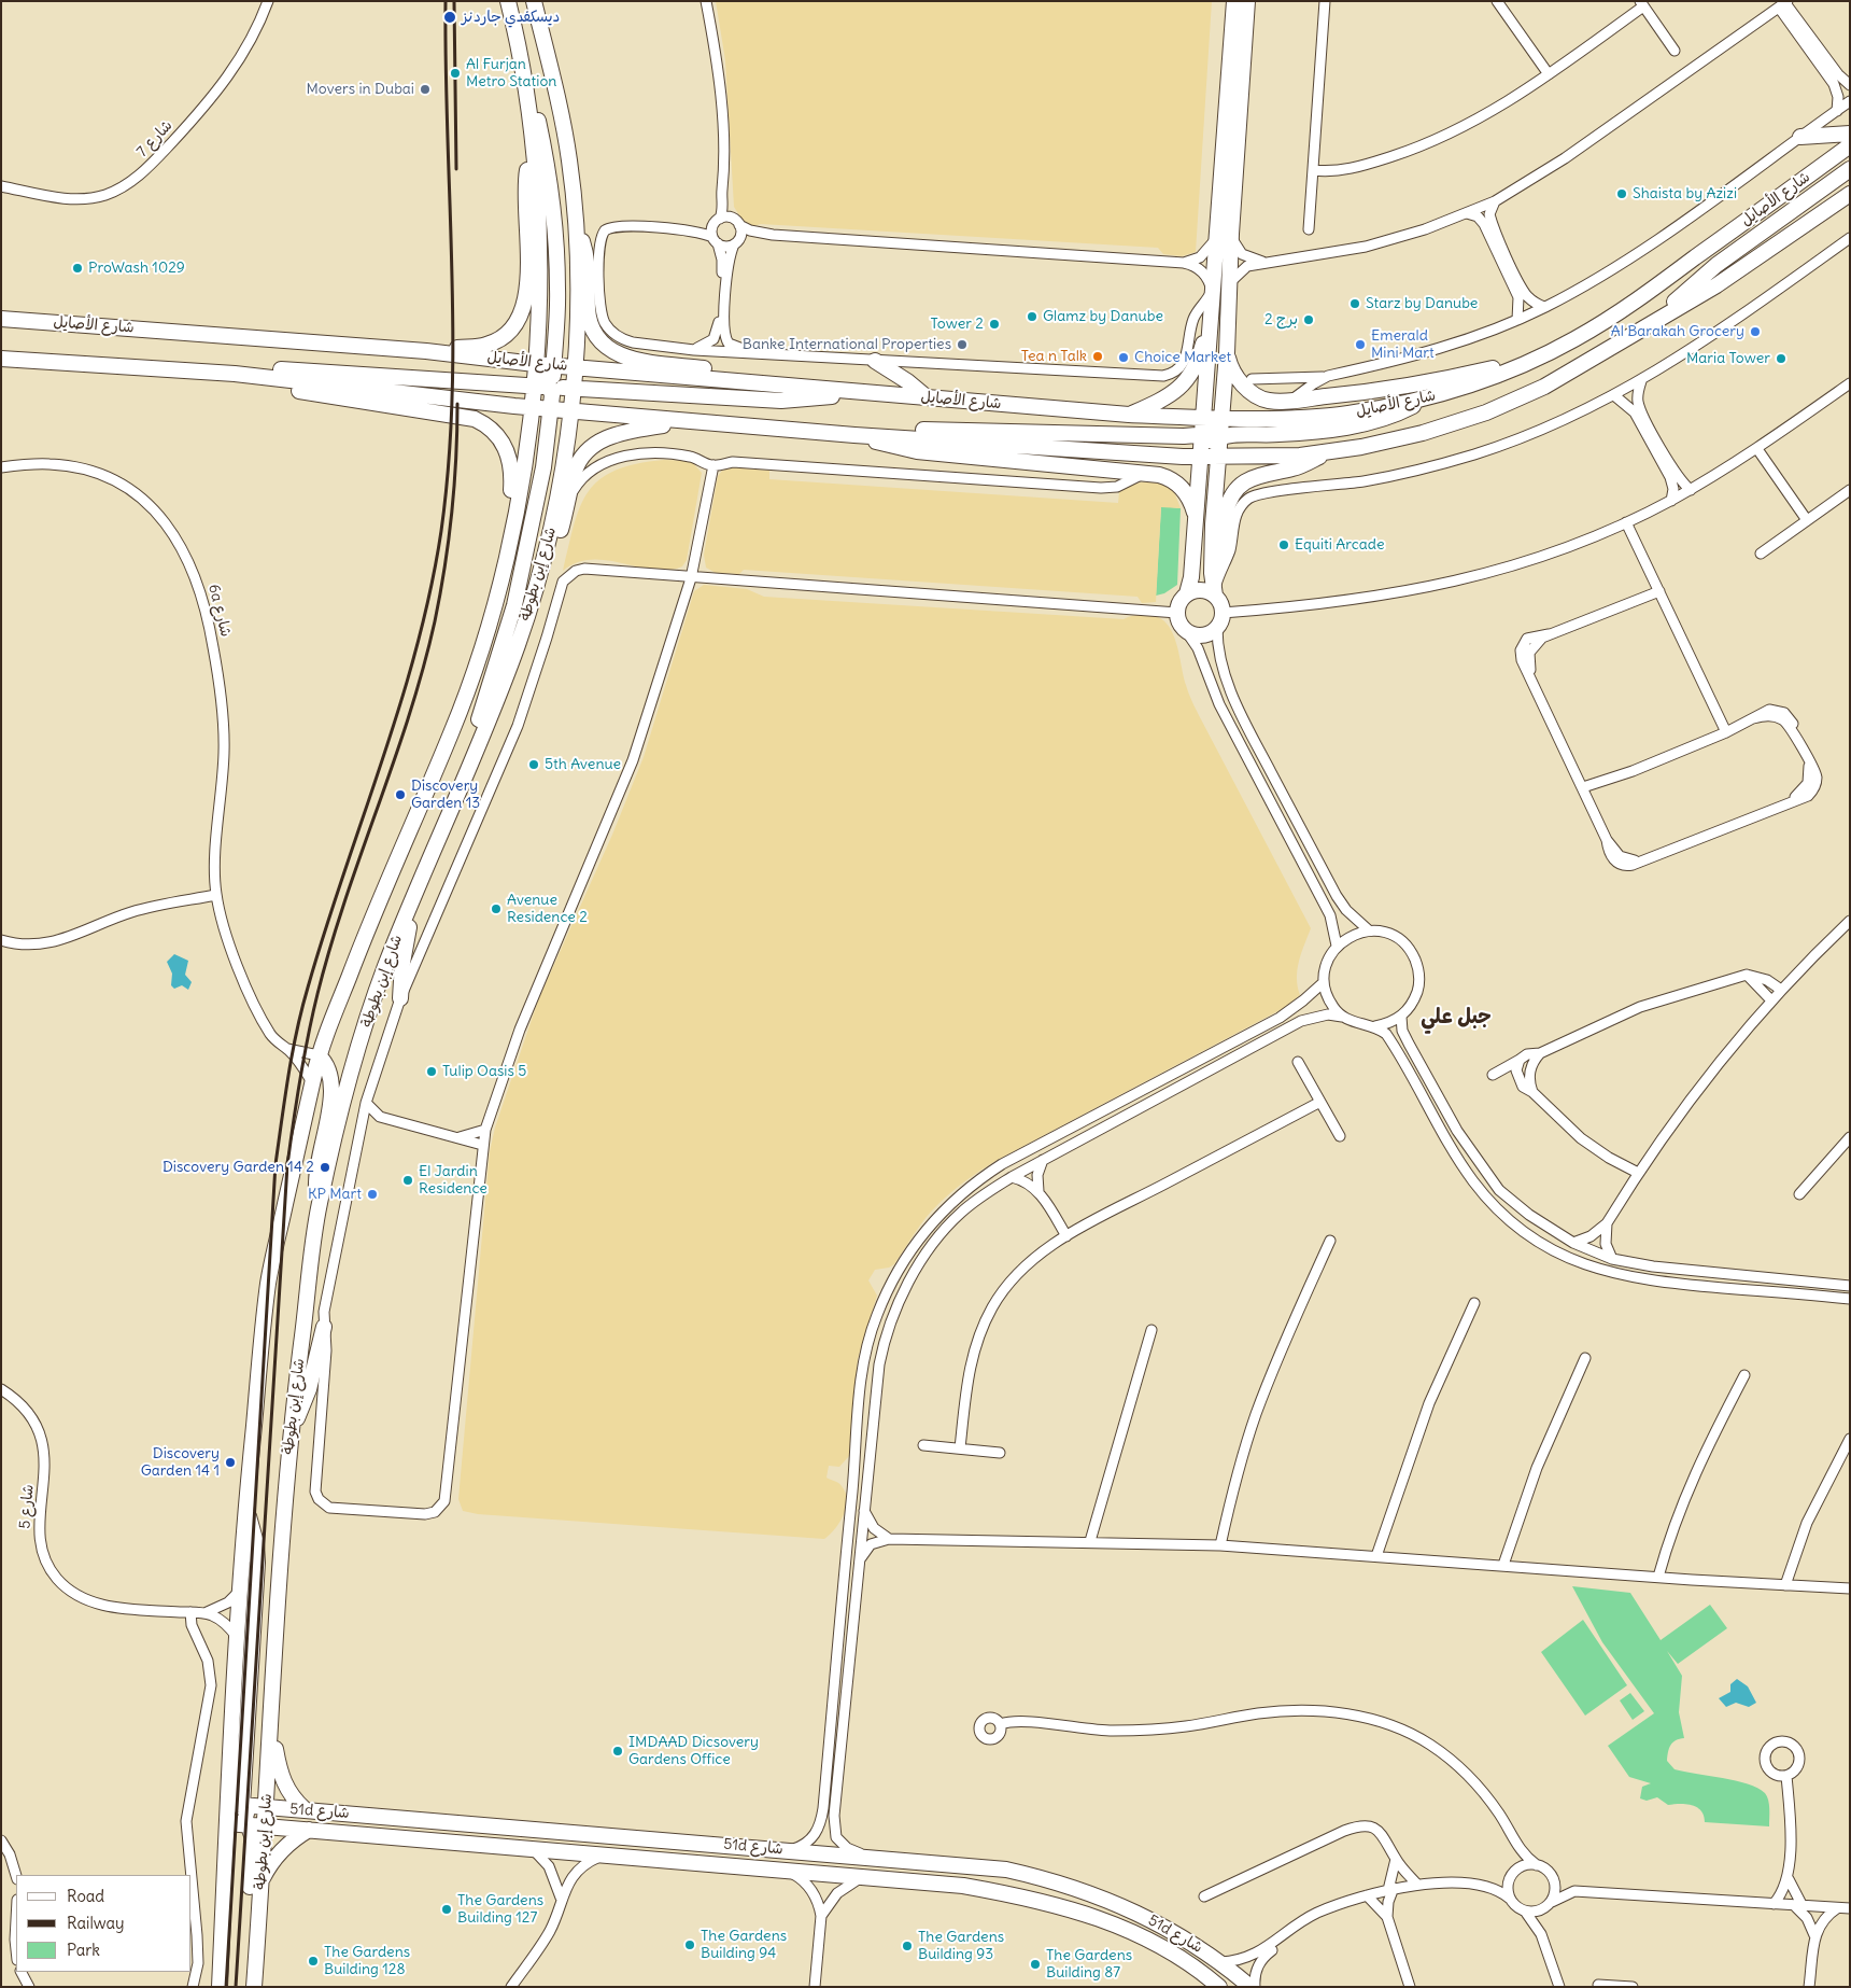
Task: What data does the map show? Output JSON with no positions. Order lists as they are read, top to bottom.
{
  "streets": {
    "main road": ["شارع الأصايل", "شارع إبن بطوطة", "51d شارع"],
    "street": ["شارع 7", "6a شارع", "شارع 5"]
  },
  "crossings": [
    ["شارع الأصايل", "شارع إبن بطوطة"],
    ["شارع إبن بطوطة", "6a شارع"],
    ["شارع إبن بطوطة", "شارع 5"],
    ["شارع إبن بطوطة", "51d شارع"]
  ],
  "districts": ["جبل علي"],
  "places": [
    "ديسكفدي جاردنز",
    "Al Furjan Metro Station",
    "Movers in Dubai",
    "Shaista by Azizi",
    "ProWash 1029",
    "Starz by Danube",
    "Glamz by Danube",
    "برج 2",
    "Tower 2",
    "Al Barakah Grocery",
    "Banke International Properties",
    "Emerald Mini Mart",
    "Tea n Talk",
    "Choice Market",
    "Maria Tower",
    "Equiti Arcade",
    "5th Avenue",
    "Discovery Garden 13",
    "Avenue Residence 2",
    "Tulip Oasis 5",
    "Discovery Garden 14 2",
    "El Jardin Residence",
    "KP Mart",
    "Discovery Garden 14 1",
    "IMDAAD Dicsovery Gardens Office",
    "The Gardens Building 127",
    "The Gardens Building 94",
    "The Gardens Building 93",
    "The Gardens Building 128",
    "The Gardens Building 87"
  ],
  "legend": ["Road", "Railway", "Park"]
}
